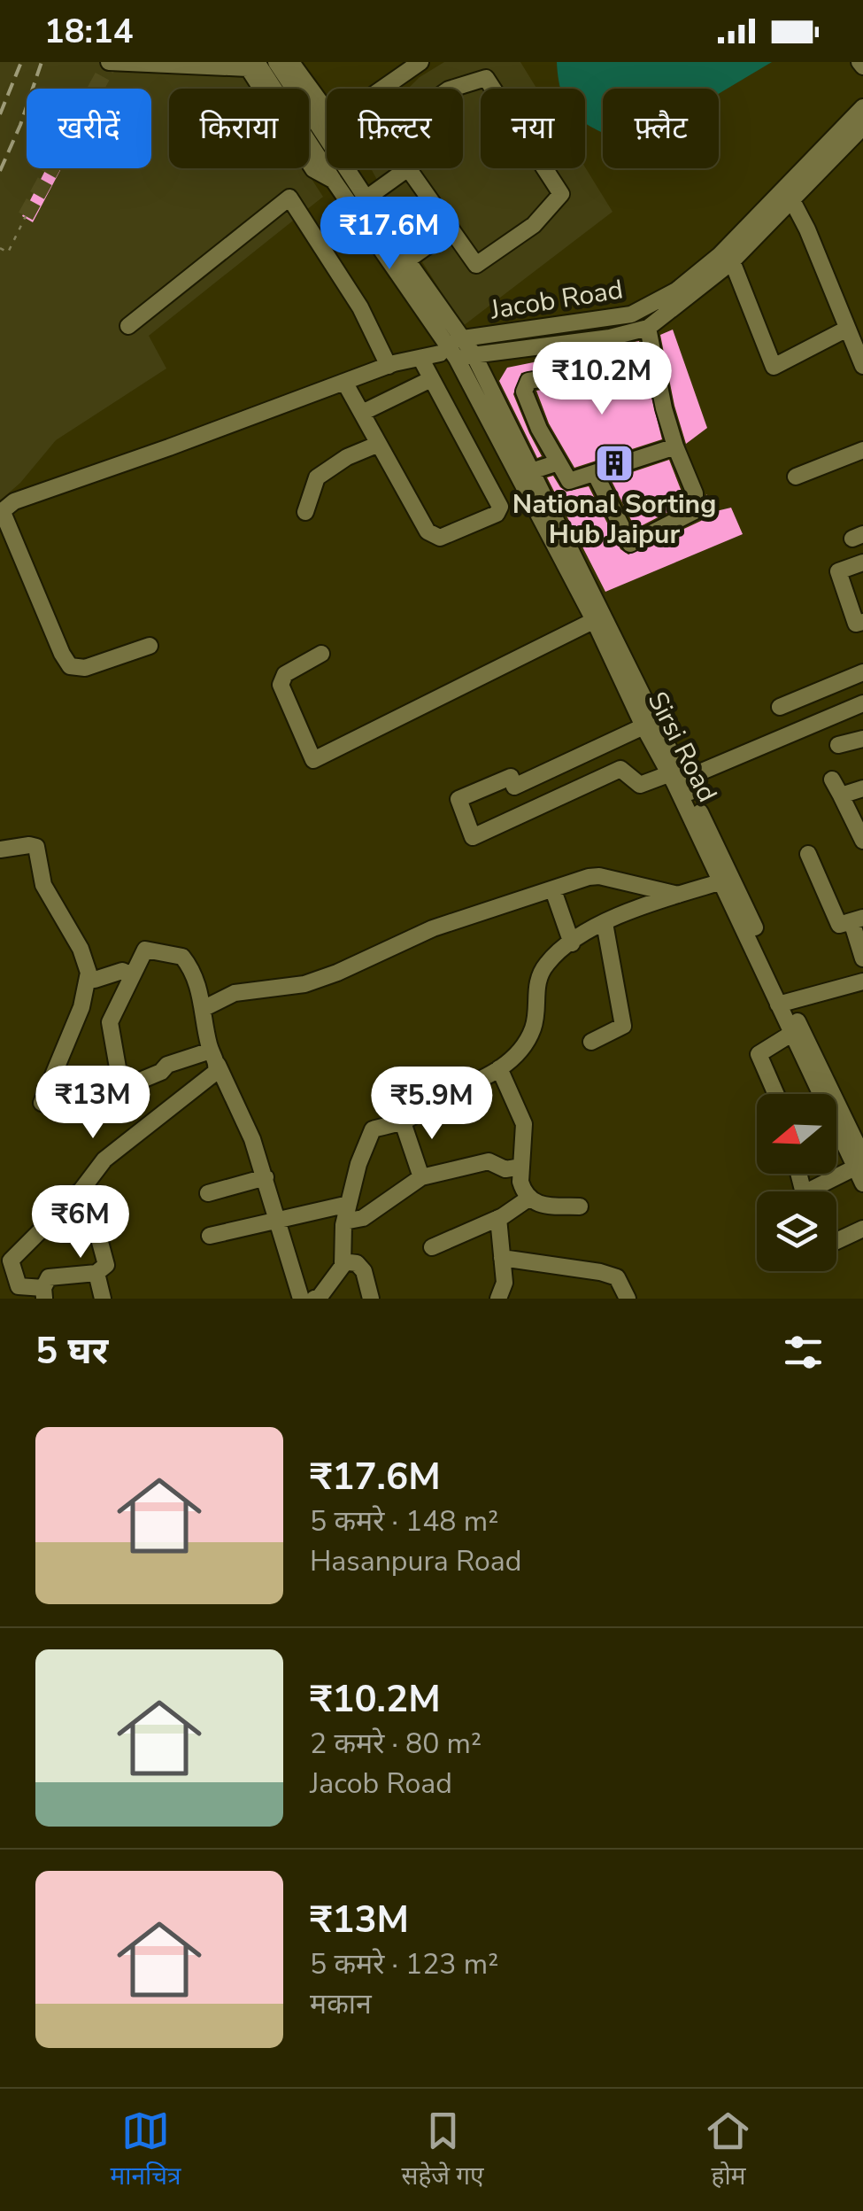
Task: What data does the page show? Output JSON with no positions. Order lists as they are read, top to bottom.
{
  "streets": {
    "street": ["Jacob Road", "Sirsi Road"]
  },
  "crossings": [
    ["Jacob Road", "Sirsi Road"]
  ],
  "places": {
    "building": ["National Sorting Hub Jaipur"]
  },
  "north": "left",
  "page": {
    "status": "18:14",
    "chip": [
      "खरीदें",
      "किराया",
      "फ़िल्टर",
      "नया",
      "फ़्लैट"
    ],
    "price": [
      "₹17.6M",
      "₹10.2M",
      "₹13M",
      "₹5.9M",
      "₹6M"
    ],
    "heading": "5 घर",
    "list": [
      {
        "name": "₹17.6M",
        "note": "5 कमरे · 148 m² · Hasanpura Road"
      },
      {
        "name": "₹10.2M",
        "note": "2 कमरे · 80 m² · Jacob Road"
      },
      {
        "name": "₹13M",
        "note": "5 कमरे · 123 m² · मकान"
      }
    ],
    "tabs": ["मानचित्र", "सहेजे गए", "होम"]
  }
}
